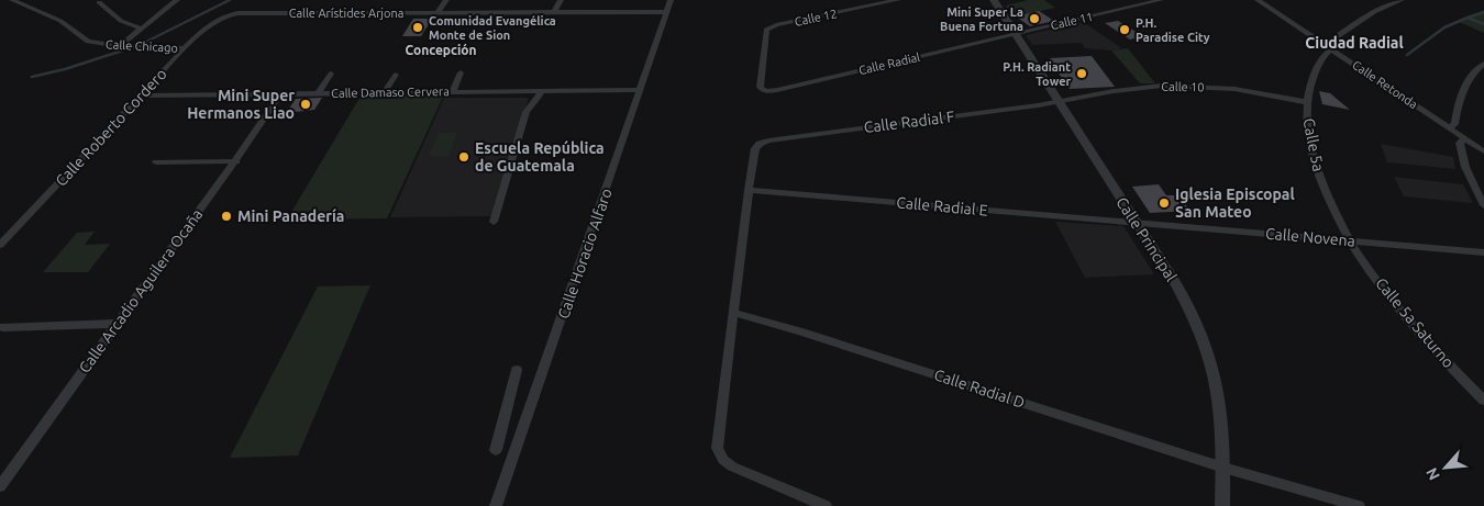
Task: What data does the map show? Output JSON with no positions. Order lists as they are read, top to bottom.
{
  "streets": {
    "street": [
      "Calle Arístides Arjona",
      "Calle 12",
      "Calle 11",
      "Calle Chicago",
      "Calle Radial",
      "Calle Retonda",
      "Calle 10",
      "Calle Damaso Cervera",
      "Calle Radial F",
      "Calle Roberto Cordero",
      "Calle 5a",
      "Calle Radial E",
      "Calle Novena",
      "Calle Principal",
      "Calle Horacio Alfaro",
      "Calle Arcadio Aguilera Ocaña",
      "Calle 5a Saturno",
      "Calle Radial D"
    ]
  },
  "crossings": [
    ["Calle Arístides Arjona", "Calle Roberto Cordero"],
    ["Calle Arístides Arjona", "Calle Horacio Alfaro"],
    ["Calle 12", "Calle Radial"],
    ["Calle 11", "Calle Radial"],
    ["Calle 11", "Calle Principal"],
    ["Calle Chicago", "Calle Roberto Cordero"],
    ["Calle Radial", "Calle Principal"],
    ["Calle Retonda", "Calle 5a"],
    ["Calle 10", "Calle Radial F"],
    ["Calle 10", "Calle 5a"],
    ["Calle 10", "Calle Principal"],
    ["Calle Damaso Cervera", "Calle Roberto Cordero"],
    ["Calle Damaso Cervera", "Calle Horacio Alfaro"],
    ["Calle Damaso Cervera", "Calle Arcadio Aguilera Ocaña"],
    ["Calle Radial F", "Calle Radial E"],
    ["Calle Radial F", "Calle Principal"],
    ["Calle 5a", "Calle Novena"],
    ["Calle 5a", "Calle 5a Saturno"],
    ["Calle Radial E", "Calle Novena"],
    ["Calle Radial E", "Calle Principal"],
    ["Calle Novena", "Calle Principal"],
    ["Calle Novena", "Calle 5a Saturno"],
    ["Calle Principal", "Calle Radial D"]
  ],
  "districts": ["Ciudad Radial", "Concepción"],
  "places": [
    "Mini Super La Buena Fortuna",
    "Comunidad Evangélica Monte de Sion",
    "P.H. Paradise City",
    "P.H. Radiant Tower",
    "Mini Super Hermanos Liao",
    "Escuela República de Guatemala",
    "Iglesia Episcopal San Mateo",
    "Mini Panadería"
  ],
  "north": "bottom left"
}
